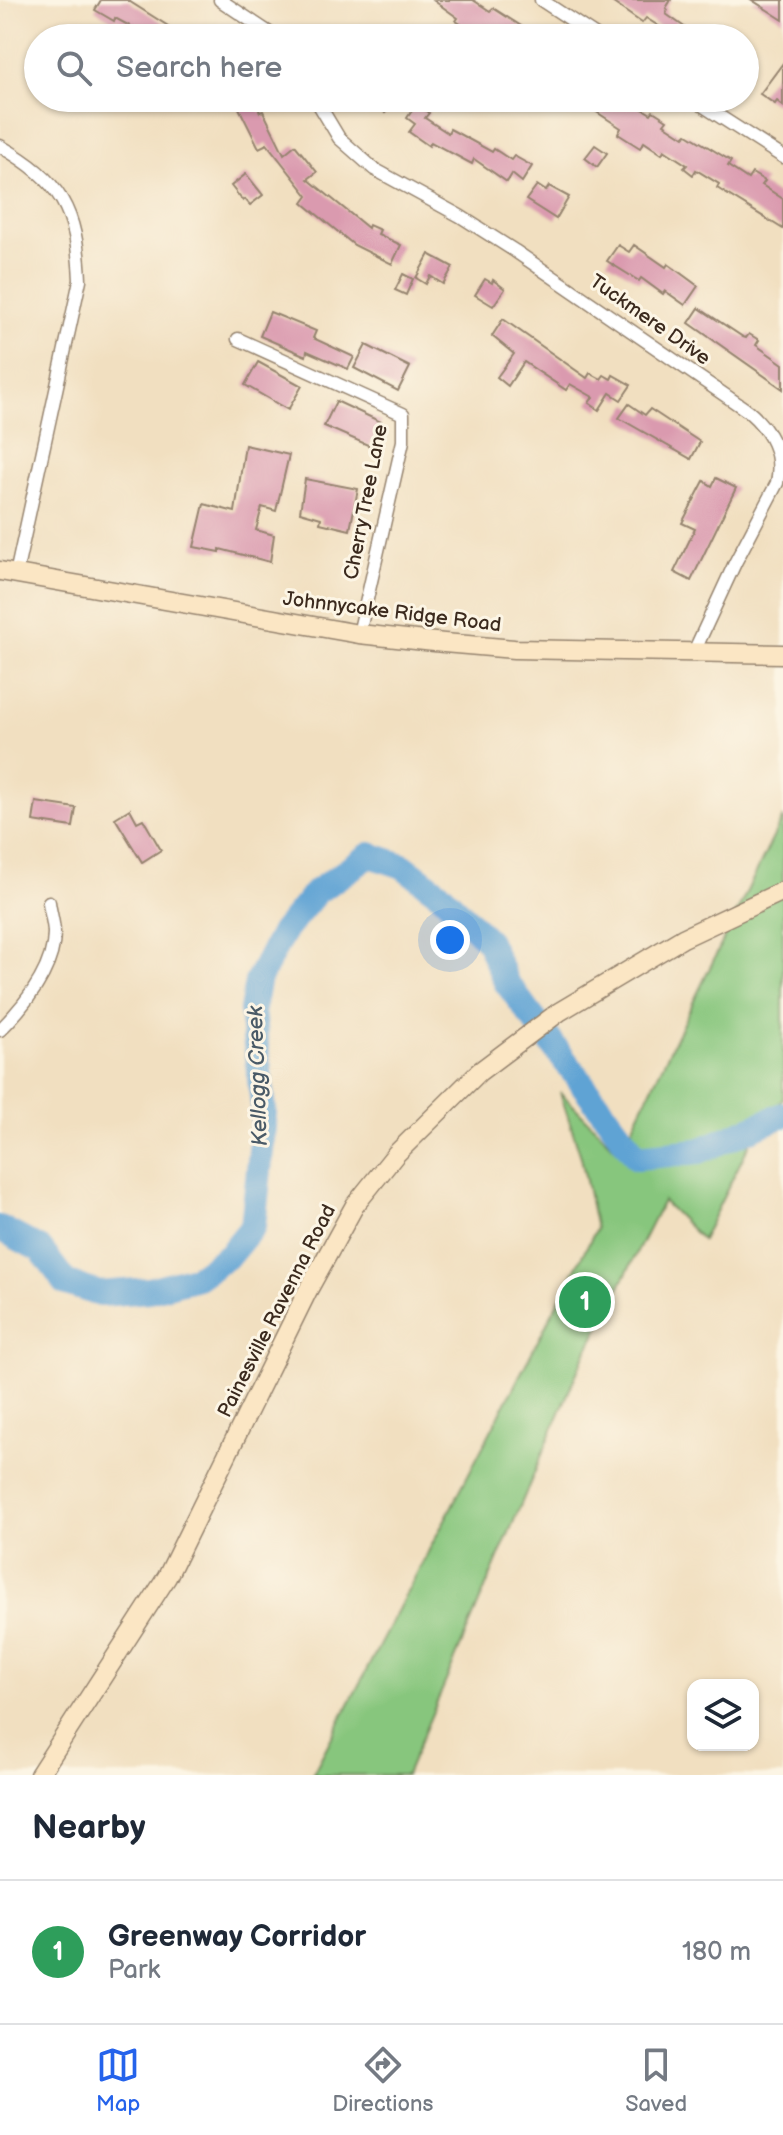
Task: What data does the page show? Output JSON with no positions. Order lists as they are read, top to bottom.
{
  "streets": {
    "street": [
      "Tuckmere Drive",
      "Cherry Tree Lane",
      "Johnnycake Ridge Road",
      "Painesville Ravenna Road"
    ]
  },
  "crossings": [
    ["Tuckmere Drive", "Johnnycake Ridge Road"],
    ["Cherry Tree Lane", "Johnnycake Ridge Road"]
  ],
  "water": ["Kellogg Creek"],
  "page": {
    "search": "Search here",
    "pins": "1",
    "heading": "Nearby",
    "list": [
      {
        "mark": "1",
        "name": "Greenway Corridor",
        "note": "Park",
        "value": "180 m"
      }
    ],
    "nav": ["Map", "Directions", "Saved"]
  }
}
